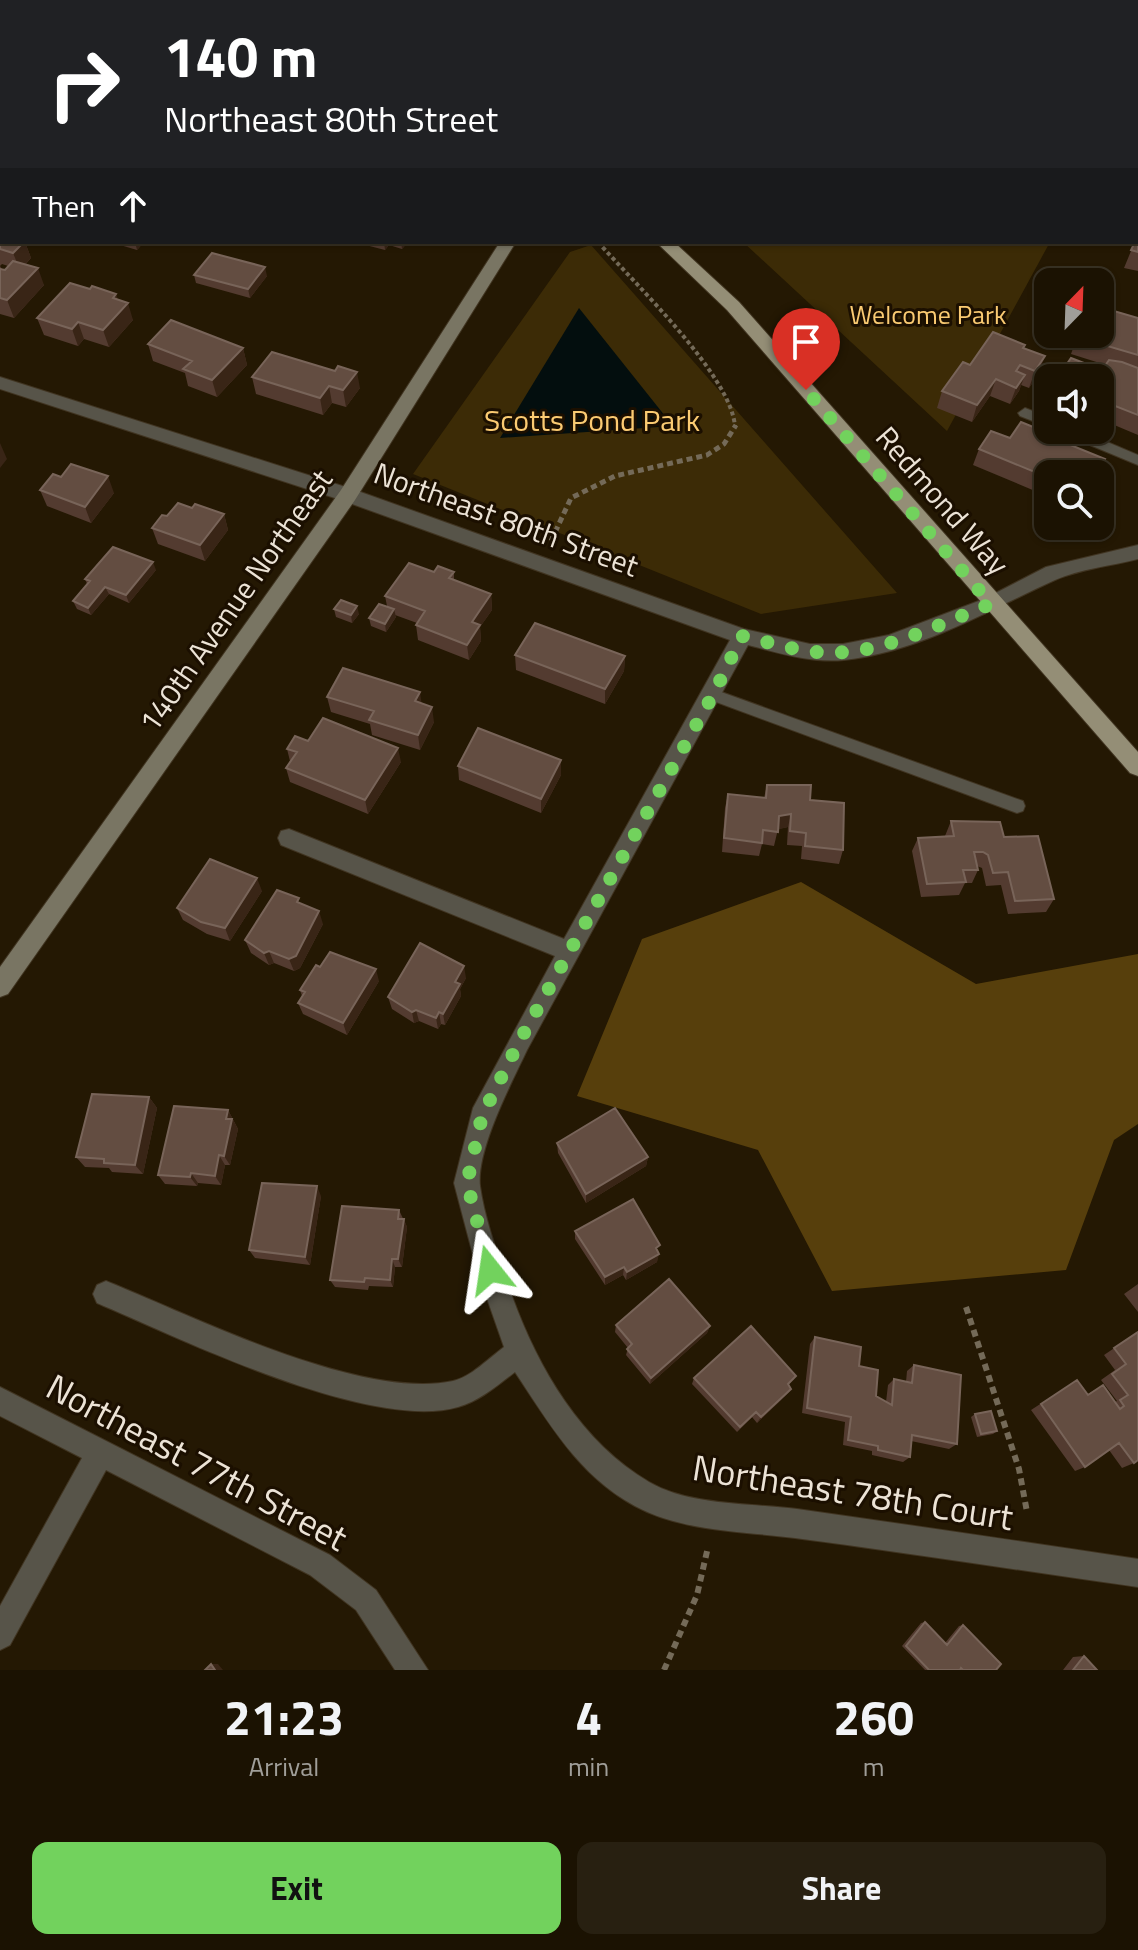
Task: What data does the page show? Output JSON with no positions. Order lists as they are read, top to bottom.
{
  "streets": {
    "main road": ["Redmond Way", "140th Avenue Northeast"],
    "street": ["Northeast 80th Street", "Northeast 77th Street", "Northeast 78th Court"]
  },
  "crossings": [
    ["Redmond Way", "Northeast 80th Street"],
    ["Northeast 80th Street", "140th Avenue Northeast"],
    ["Northeast 80th Street", "Northeast 78th Court"]
  ],
  "parks": ["Welcome Park", "Scotts Pond Park"],
  "north": "top right",
  "page": {
    "turn": ["140 m", "Northeast 80th Street"],
    "then": "Then",
    "eta": [
      "21:23",
      "Arrival",
      "4",
      "min",
      "260",
      "m"
    ],
    "buttons": ["Exit", "Share"]
  }
}
